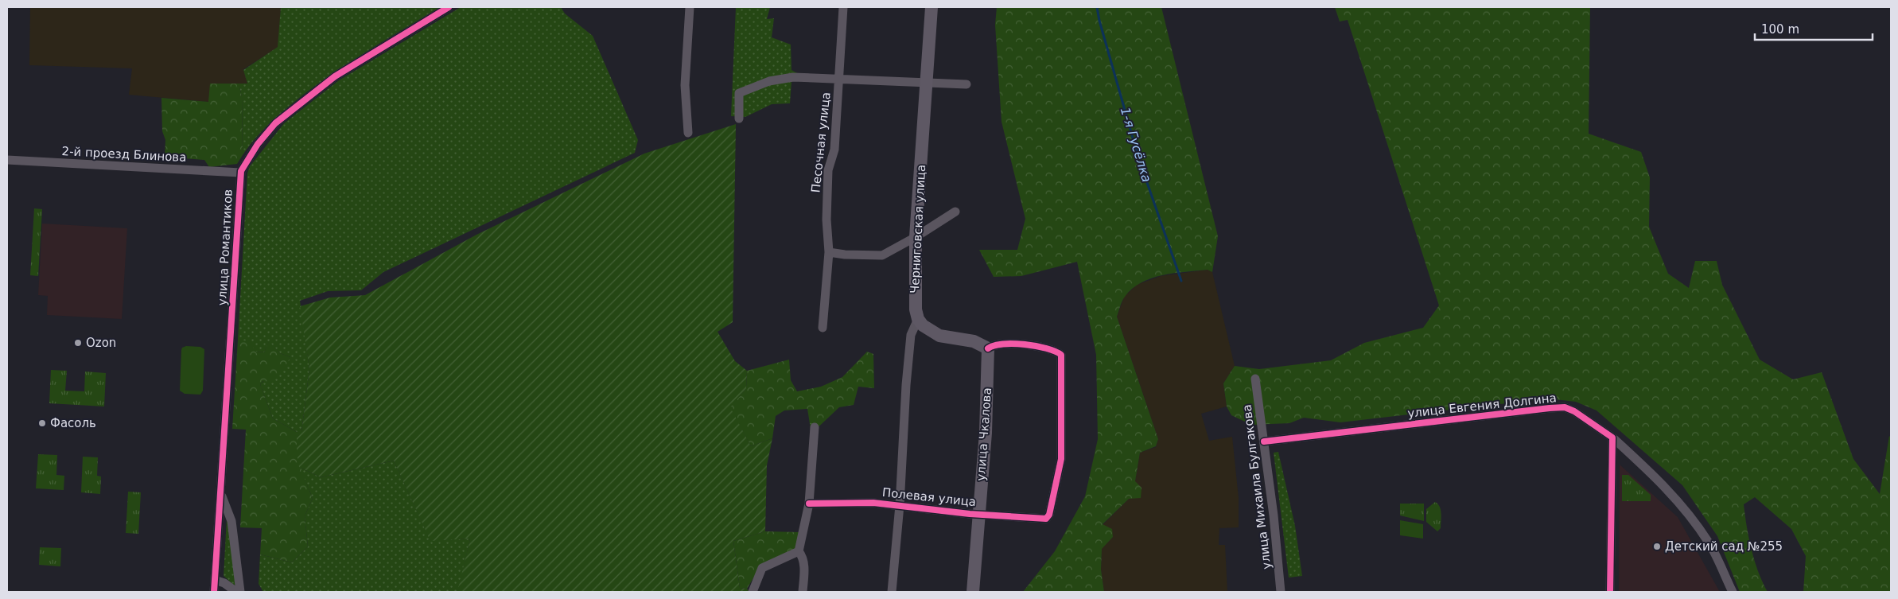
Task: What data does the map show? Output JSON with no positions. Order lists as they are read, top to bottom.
{
  "streets": {
    "street": [
      "Песочная улица",
      "2-й проезд Блинова",
      "Черниговская улица",
      "улица Романтиков",
      "улица Евгения Долгина",
      "улица Чкалова",
      "улица Михаила Булгакова",
      "Полевая улица"
    ]
  },
  "crossings": [
    ["2-й проезд Блинова", "улица Романтиков"],
    ["улица Евгения Долгина", "улица Михаила Булгакова"],
    ["улица Чкалова", "Полевая улица"]
  ],
  "water": ["1-я Гусёлка"],
  "places": ["Ozon", "Фасоль", "Детский сад №255"],
  "scale_bar": "100 m"
}
